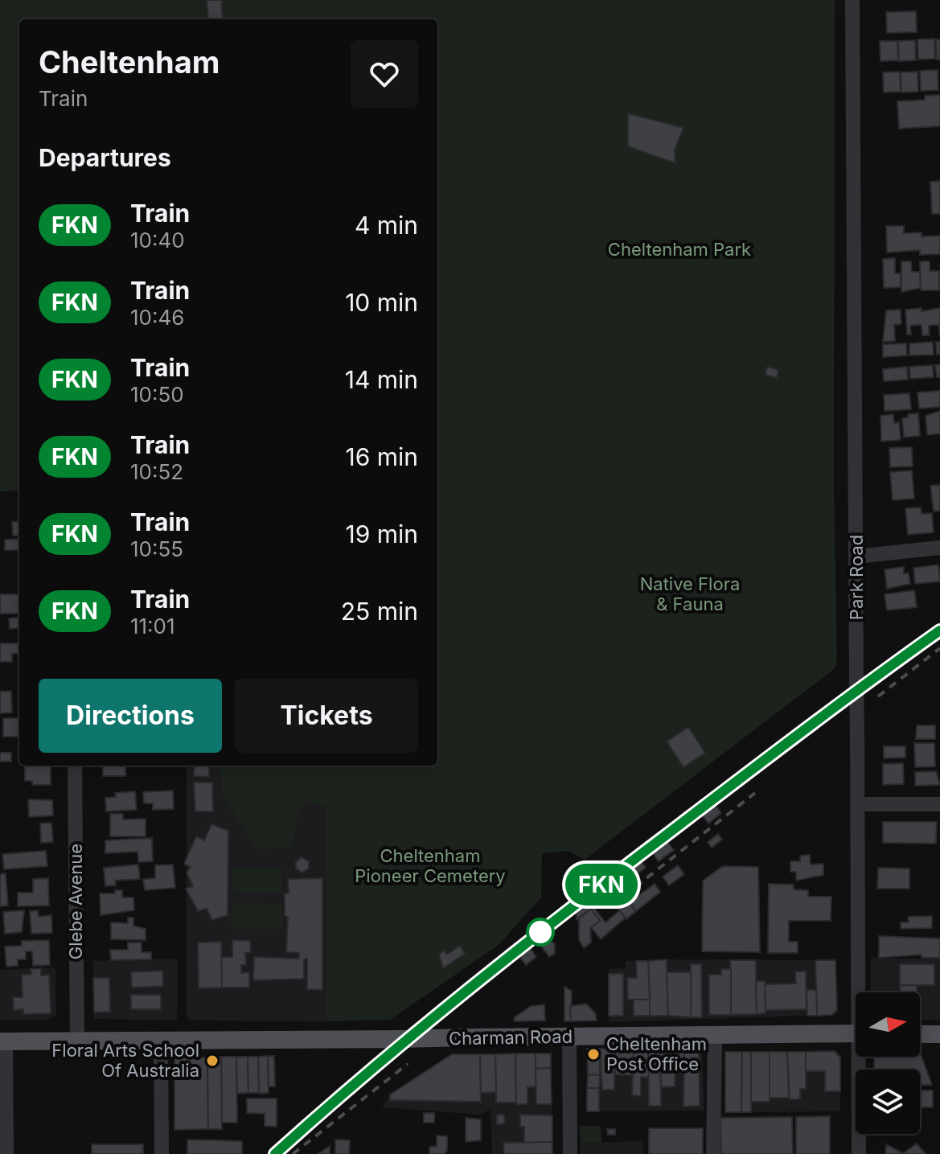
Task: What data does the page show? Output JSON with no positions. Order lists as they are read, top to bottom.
{
  "streets": {
    "main road": ["Charman Road"],
    "street": ["Park Road", "Glebe Avenue"]
  },
  "crossings": [
    ["Glebe Avenue", "Charman Road"]
  ],
  "parks": ["Cheltenham Park", "Native Flora & Fauna", "Cheltenham Pioneer Cemetery"],
  "places": ["Cheltenham Post Office", "Floral Arts School Of Australia"],
  "north": "right",
  "page": {
    "on_map": "FKN",
    "heading": [
      ["Cheltenham", "Train"],
      "Departures"
    ],
    "list": [
      {
        "mark": "FKN",
        "name": "Train",
        "note": "10:40",
        "value": "4 min"
      },
      {
        "mark": "FKN",
        "name": "Train",
        "note": "10:46",
        "value": "10 min"
      },
      {
        "mark": "FKN",
        "name": "Train",
        "note": "10:50",
        "value": "14 min"
      },
      {
        "mark": "FKN",
        "name": "Train",
        "note": "10:52",
        "value": "16 min"
      },
      {
        "mark": "FKN",
        "name": "Train",
        "note": "10:55",
        "value": "19 min"
      },
      {
        "mark": "FKN",
        "name": "Train",
        "note": "11:01",
        "value": "25 min"
      }
    ],
    "buttons": ["Directions", "Tickets"]
  }
}
